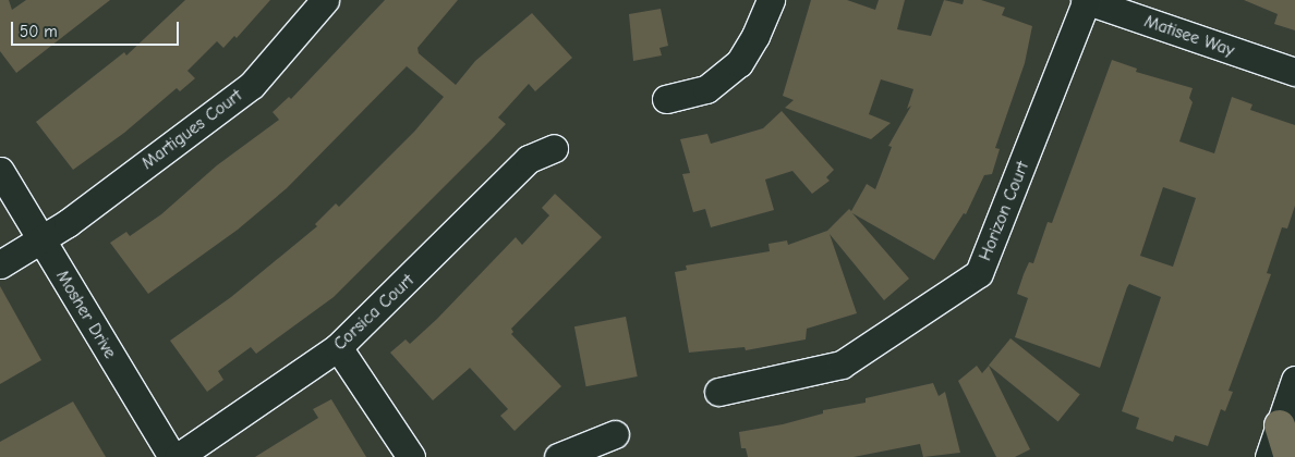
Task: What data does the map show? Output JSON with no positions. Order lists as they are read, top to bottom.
{
  "streets": {
    "street": [
      "Matisee Way",
      "Martigues Court",
      "Horizon Court",
      "Corsica Court",
      "Mosher Drive"
    ]
  },
  "crossings": [
    ["Matisee Way", "Horizon Court"],
    ["Martigues Court", "Mosher Drive"]
  ],
  "scale_bar": "50 m"
}
